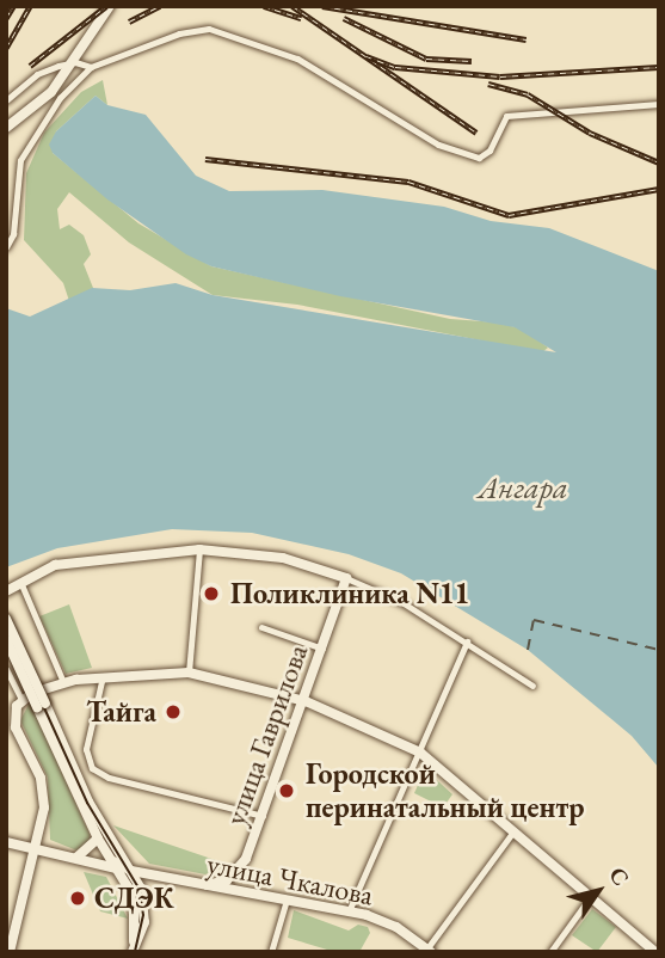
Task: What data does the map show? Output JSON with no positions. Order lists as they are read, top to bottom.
{
  "streets": {
    "main road": ["улица Гаврилова", "улица Чкалова"]
  },
  "crossings": [
    ["улица Гаврилова", "улица Чкалова"]
  ],
  "water": ["Ангара"],
  "places": [
    "Поликлиника N11",
    "Тайга",
    "Городской перинатальный центр",
    "СДЭК"
  ],
  "north": "top right"
}
